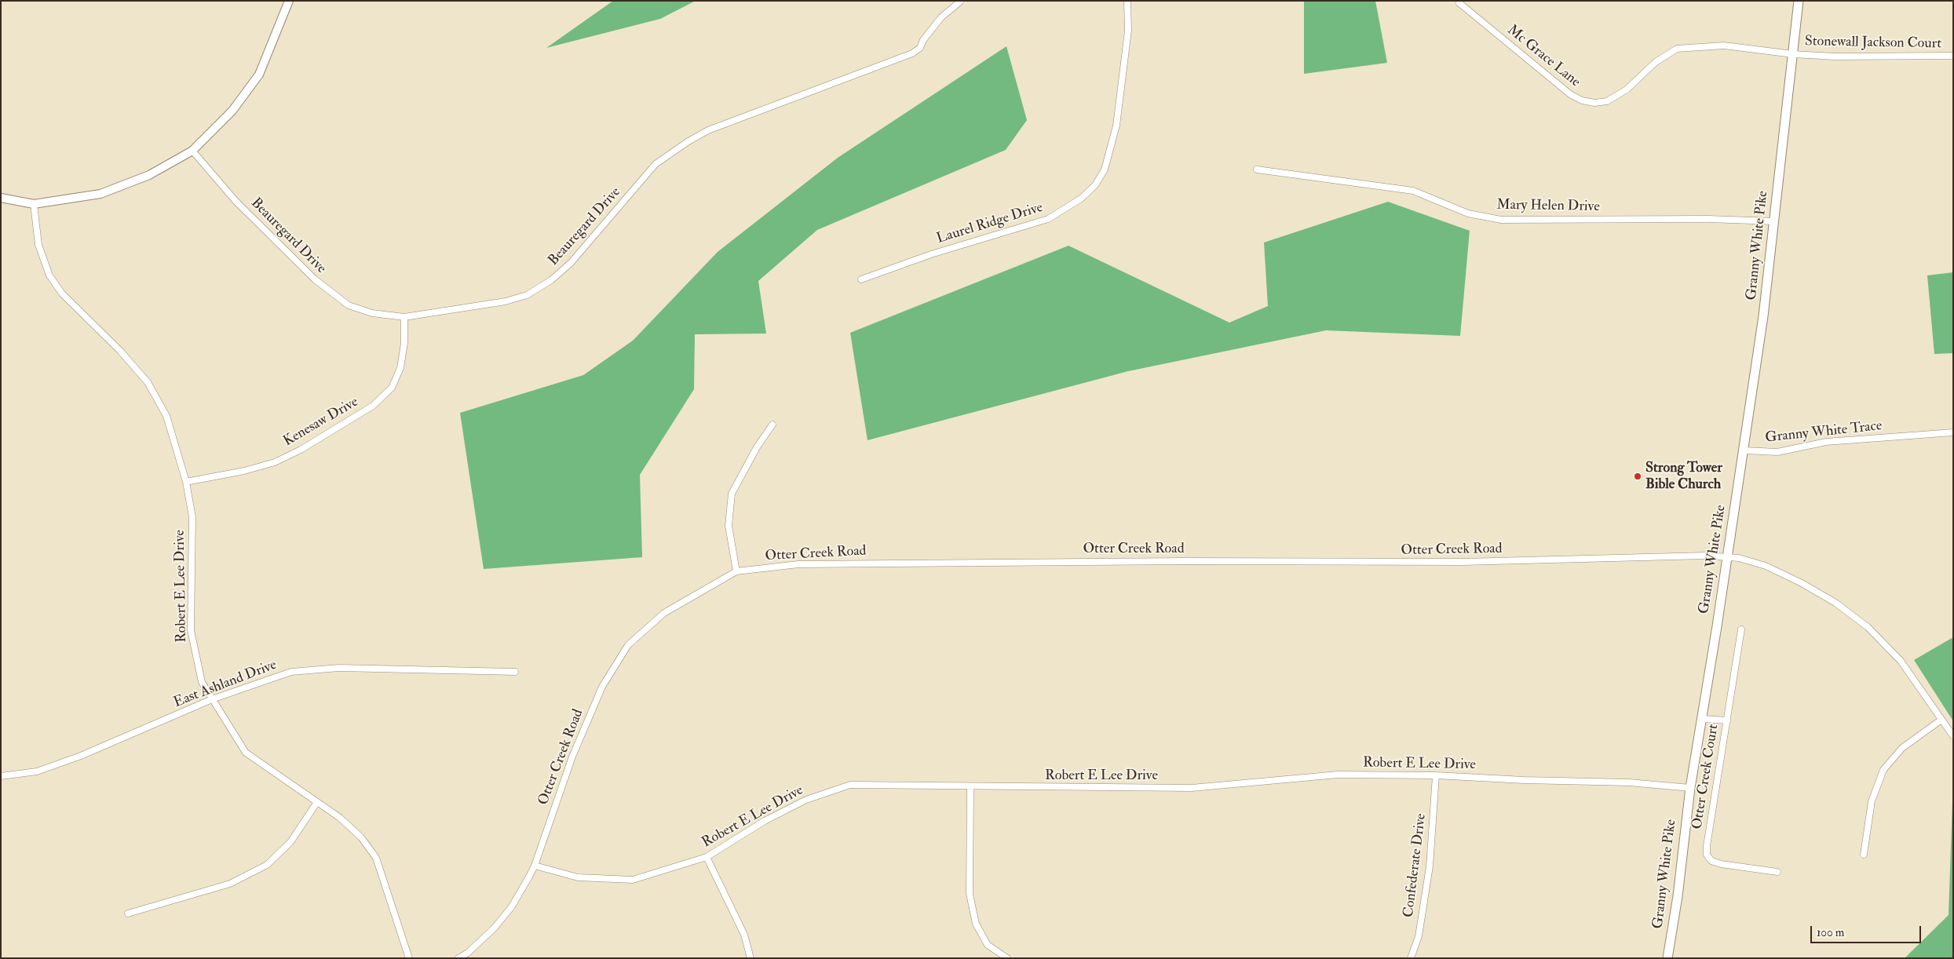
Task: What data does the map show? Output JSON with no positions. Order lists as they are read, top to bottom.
{
  "streets": {
    "main road": ["Granny White Pike"],
    "street": [
      "Stonewall Jackson Court",
      "Mc Grace Lane",
      "Mary Helen Drive",
      "Laurel Ridge Drive",
      "Beauregard Drive",
      "Kenesaw Drive",
      "Granny White Trace",
      "Otter Creek Road",
      "Robert E Lee Drive",
      "East Ashland Drive",
      "Otter Creek Court",
      "Confederate Drive"
    ]
  },
  "crossings": [
    ["Stonewall Jackson Court", "Mc Grace Lane"],
    ["Stonewall Jackson Court", "Granny White Pike"],
    ["Mc Grace Lane", "Granny White Pike"],
    ["Mary Helen Drive", "Granny White Pike"],
    ["Beauregard Drive", "Kenesaw Drive"],
    ["Granny White Pike", "Granny White Trace"],
    ["Granny White Pike", "Otter Creek Road"],
    ["Granny White Pike", "Robert E Lee Drive"],
    ["Kenesaw Drive", "Robert E Lee Drive"],
    ["Otter Creek Road", "Robert E Lee Drive"],
    ["Robert E Lee Drive", "East Ashland Drive"],
    ["Robert E Lee Drive", "Confederate Drive"]
  ],
  "places": ["Strong Tower Bible Church"],
  "scale_bar": "100 m"
}
